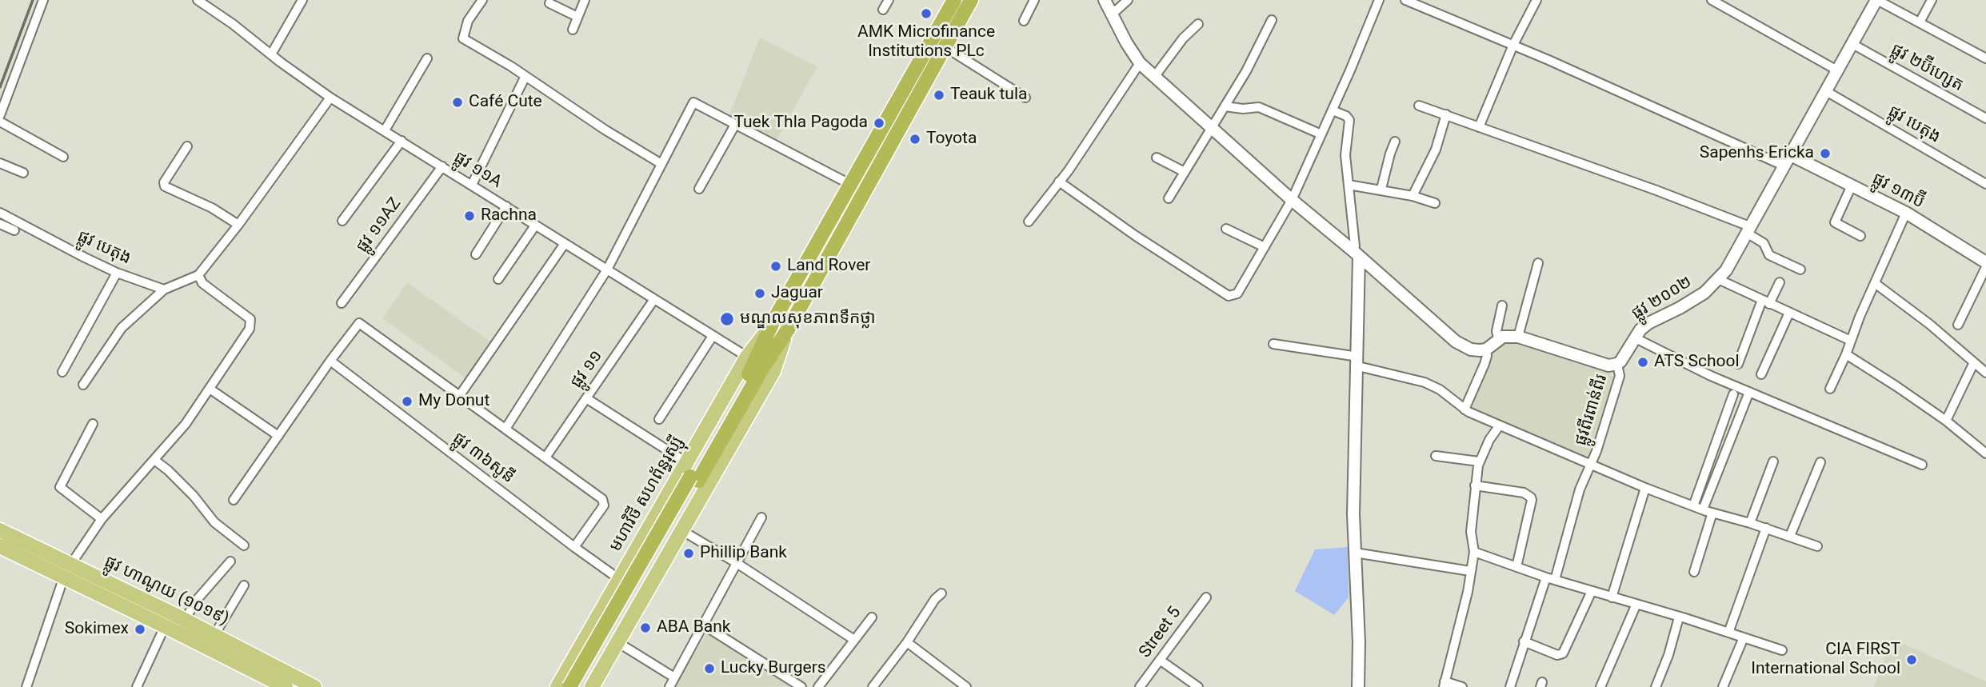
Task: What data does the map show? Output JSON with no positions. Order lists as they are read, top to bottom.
{
  "streets": {
    "highway": ["មហាវិថី សហព័ន្ធរុស្ស៊ី"],
    "main road": ["ផ្លូវ ហាណូយ (១០១៩)"],
    "street": [
      "ផ្លូវ ២ប៊ីហ្សេត",
      "ផ្លូវ បេតុង",
      "ផ្លូវ ១១A",
      "ផ្លូវ ១៣ប៊ី",
      "ផ្លូវ ១១AZ",
      "ផ្លូវ ២០០២",
      "ផ្លូវ ១១",
      "ផ្លូវពីរពាន់ពីរ",
      "ផ្លូវ ៣៦សូនី",
      "Street 5"
    ]
  },
  "crossings": [
    ["ផ្លូវ ២ប៊ីហ្សេត", "ផ្លូវ ២០០២"],
    ["ផ្លូវ បេតុង", "ផ្លូវ ២០០២"],
    ["ផ្លូវ ១១A", "ផ្លូវ ១១AZ"],
    ["ផ្លូវ ១១A", "ផ្លូវ ១១"],
    ["ផ្លូវ ១១A", "មហាវិថី សហព័ន្ធរុស្ស៊ី"],
    ["ផ្លូវ ១៣ប៊ី", "ផ្លូវ ២០០២"],
    ["ផ្លូវ ២០០២", "ផ្លូវពីរពាន់ពីរ"],
    ["ផ្លូវ ៣៦សូនី", "មហាវិថី សហព័ន្ធរុស្ស៊ី"]
  ],
  "places": [
    "AMK Microfinance Institutions PLc",
    "Teauk tula",
    "Café Cute",
    "Tuek Thla Pagoda",
    "Toyota",
    "Sapenhs Ericka",
    "Rachna",
    "Land Rover",
    "Jaguar",
    "មណ្ឌលសុខភាពទឹកថ្លា",
    "ATS School",
    "My Donut",
    "Phillip Bank",
    "ABA Bank",
    "Sokimex",
    "CIA FIRST International School",
    "Lucky Burgers"
  ]
}
